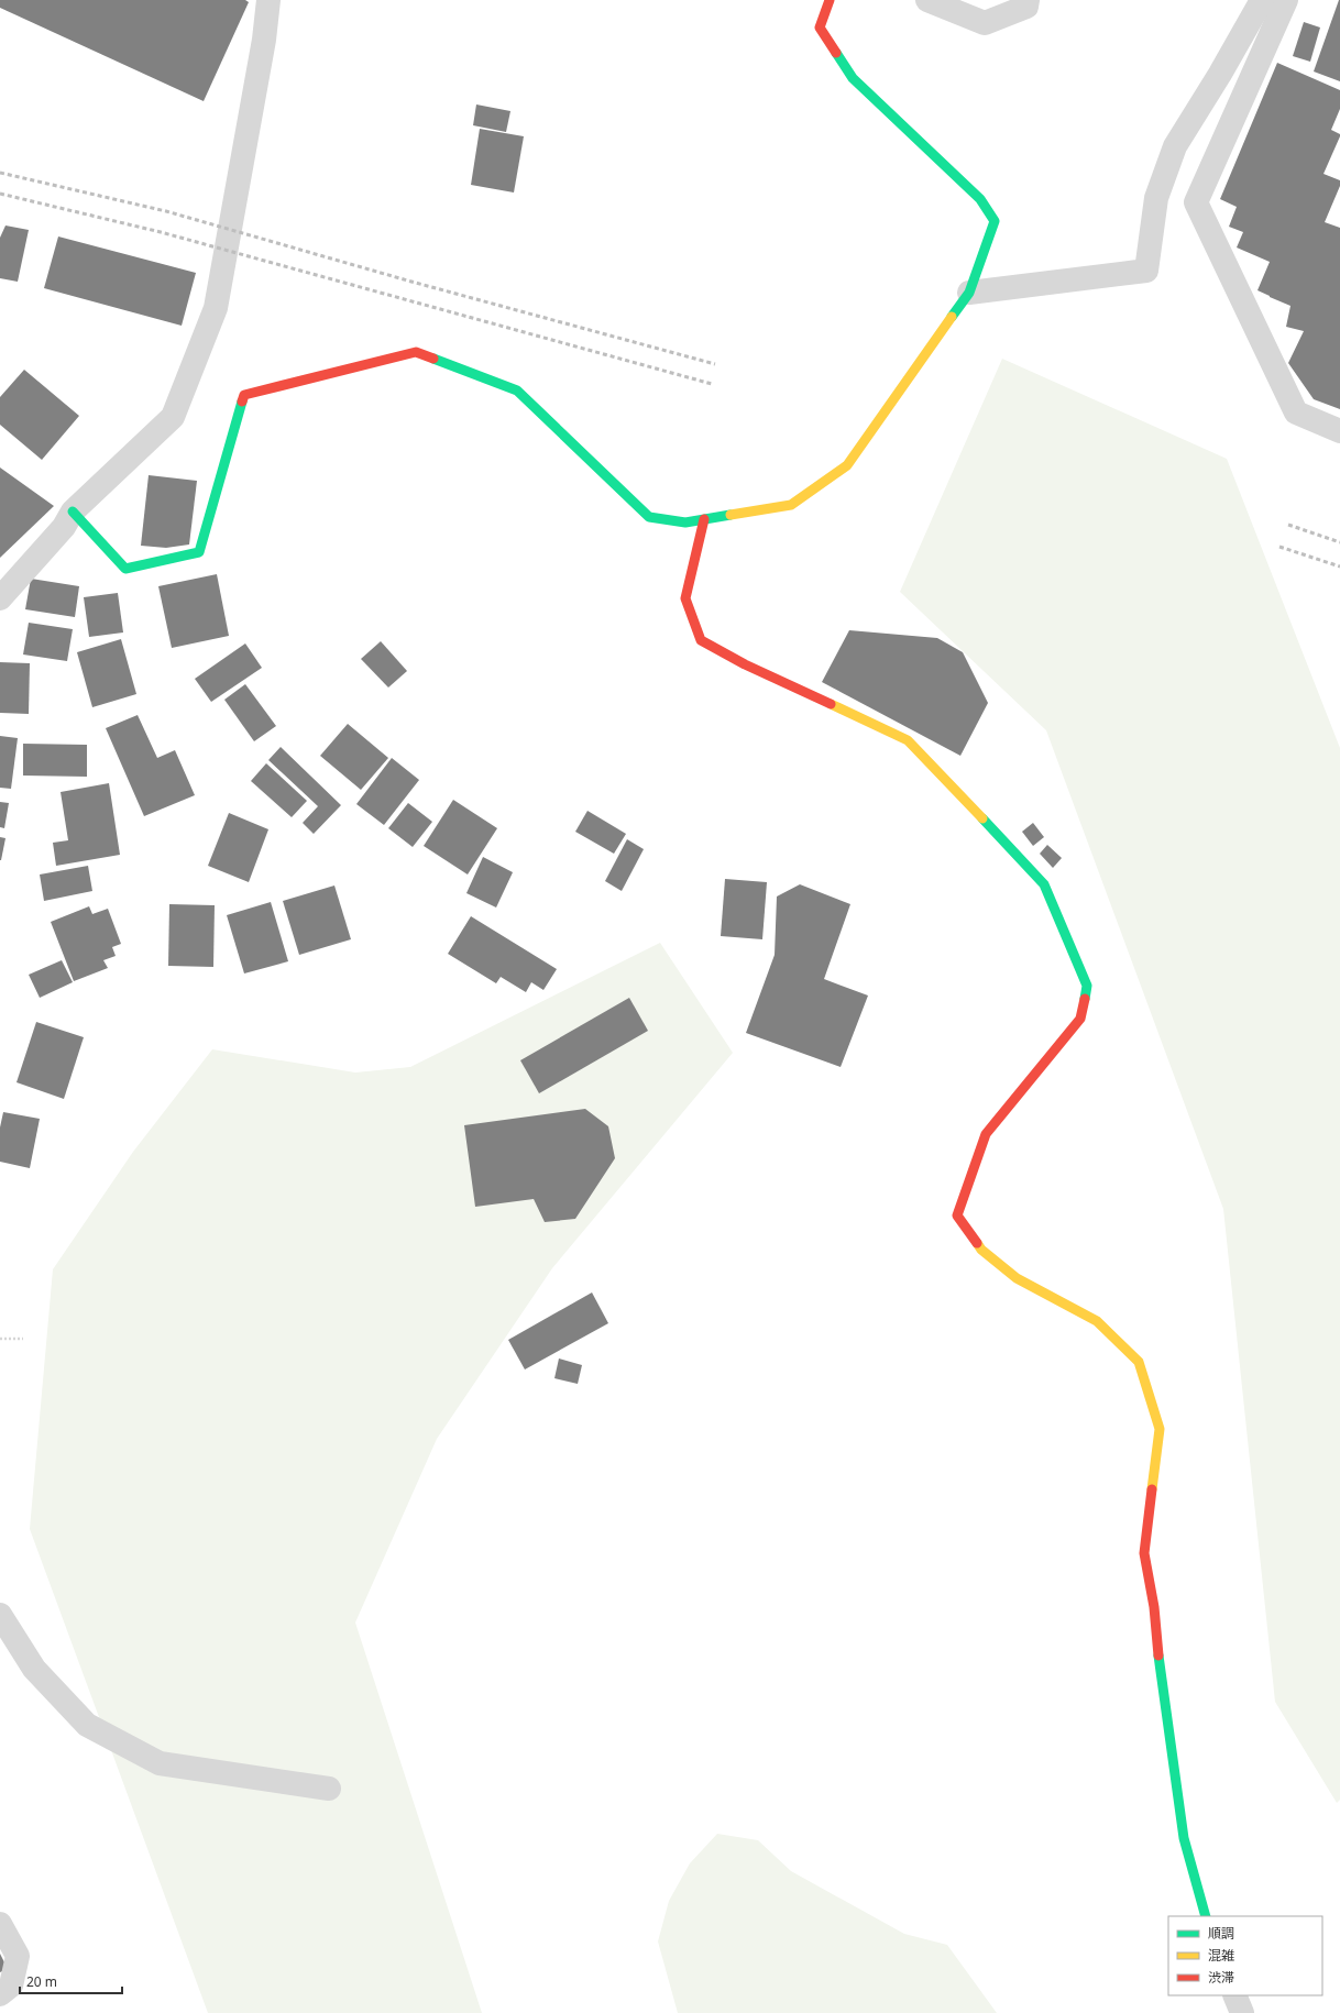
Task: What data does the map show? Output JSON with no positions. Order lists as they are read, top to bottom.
{
  "legend": ["順調", "混雑", "渋滞"],
  "scale_bar": "20 m"
}
